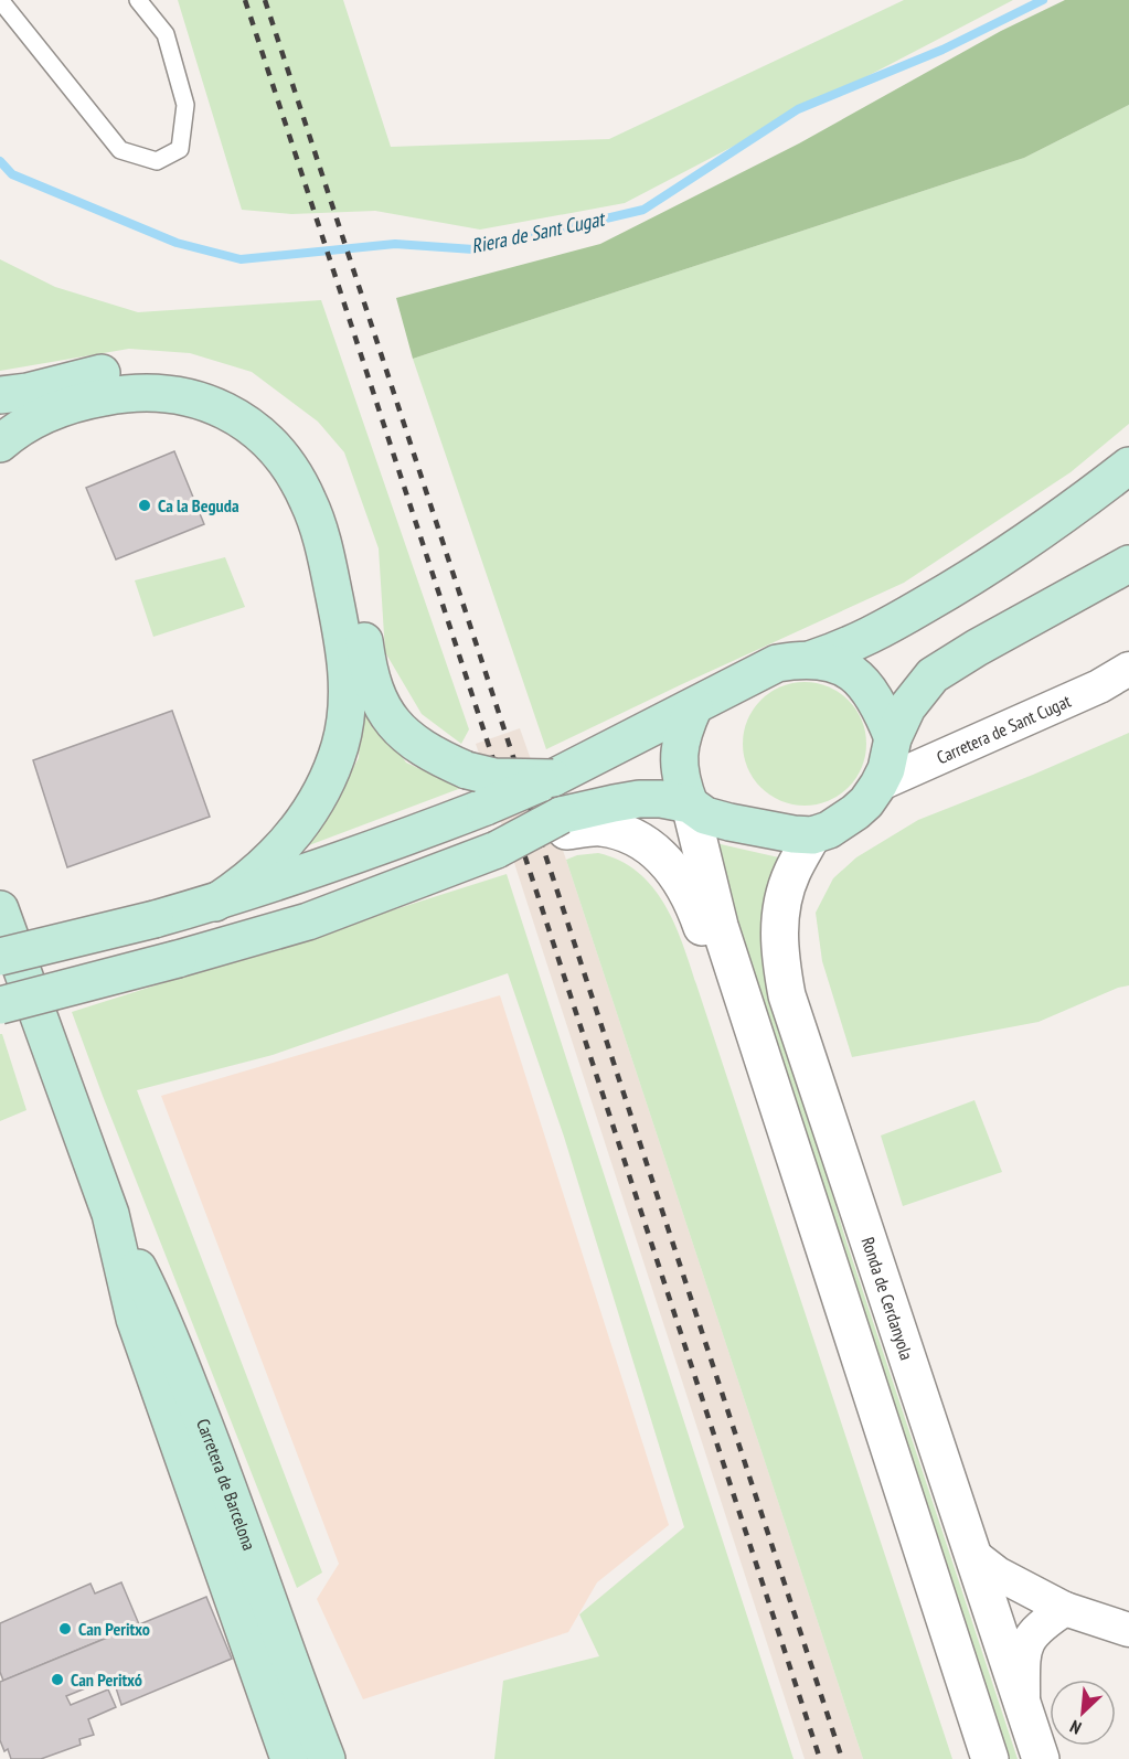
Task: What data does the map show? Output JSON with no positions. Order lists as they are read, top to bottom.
{
  "streets": {
    "main road": ["Carretera de Barcelona"],
    "street": ["Carretera de Sant Cugat", "Ronda de Cerdanyola"]
  },
  "crossings": [
    ["Carretera de Sant Cugat", "Ronda de Cerdanyola"]
  ],
  "water": ["Riera de Sant Cugat"],
  "places": ["Ca la Beguda", "Can Peritxo", "Can Peritxó"],
  "north": "bottom left"
}
